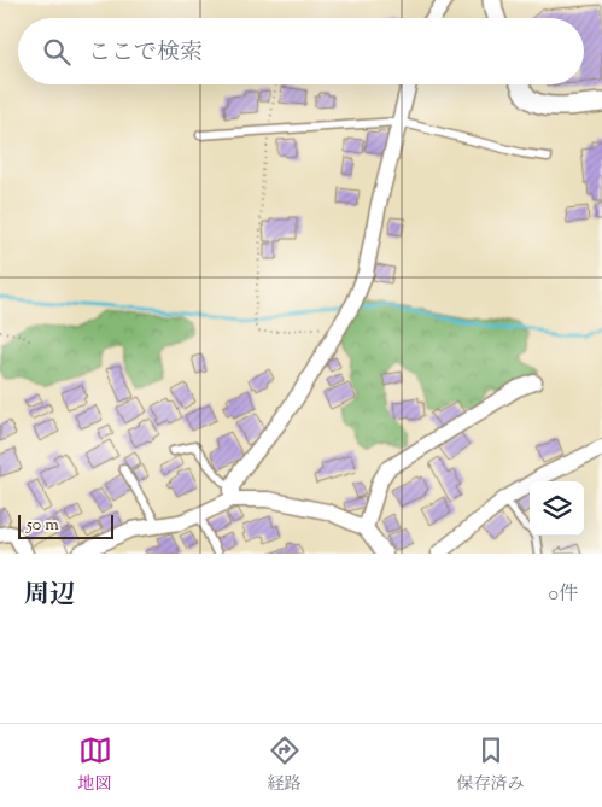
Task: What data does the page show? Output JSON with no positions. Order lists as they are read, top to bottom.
{
  "scale_bar": "50 m",
  "page": {
    "search": "ここで検索",
    "scale": "50 m",
    "heading": ["周辺", "0件"],
    "nav": ["地図", "経路", "保存済み"]
  }
}
